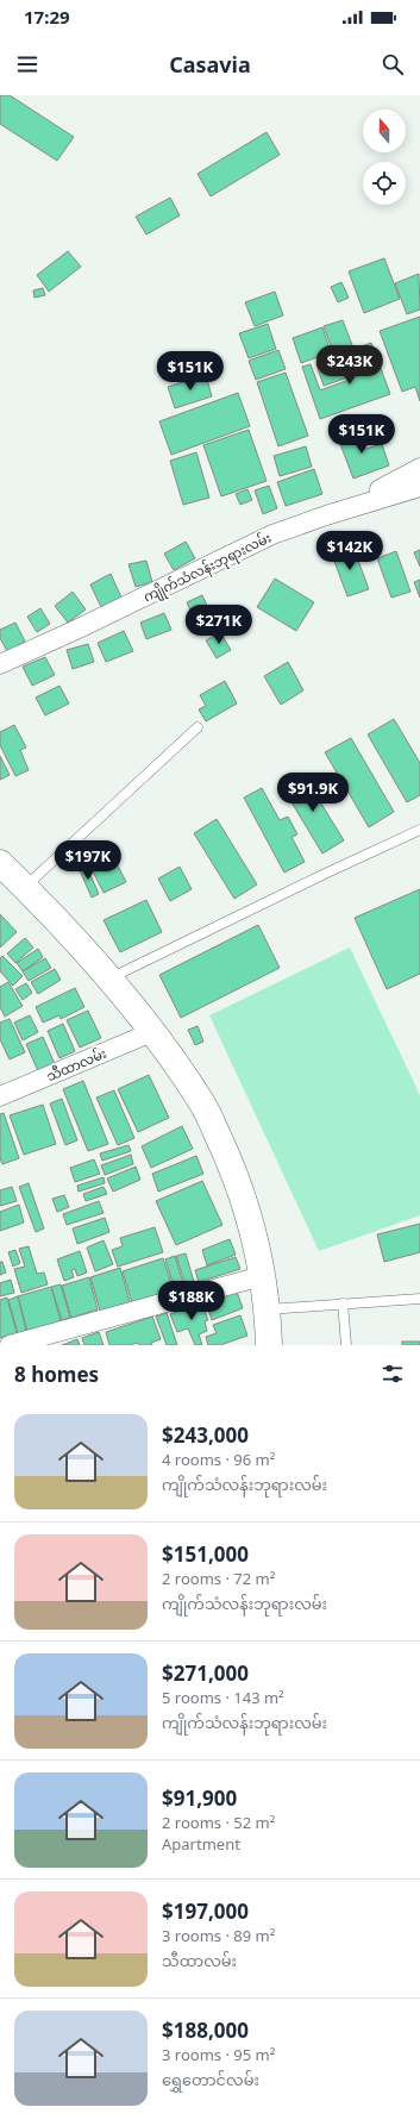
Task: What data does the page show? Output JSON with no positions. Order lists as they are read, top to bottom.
{
  "streets": {
    "street": ["ကျိုက်သံလန်းဘုရားလမ်း", "သီထာလမ်း"]
  },
  "north": "top",
  "page": {
    "status": "17:29",
    "header": "Casavia",
    "price": [
      "$243K",
      "$151K",
      "$151K",
      "$142K",
      "$271K",
      "$91.9K",
      "$197K",
      "$188K"
    ],
    "heading": "8 homes",
    "list": [
      {
        "name": "$243,000",
        "note": "4 rooms · 96 m² · ကျိုက်သံလန်းဘုရားလမ်း"
      },
      {
        "name": "$151,000",
        "note": "2 rooms · 72 m² · ကျိုက်သံလန်းဘုရားလမ်း"
      },
      {
        "name": "$271,000",
        "note": "5 rooms · 143 m² · ကျိုက်သံလန်းဘုရားလမ်း"
      },
      {
        "name": "$91,900",
        "note": "2 rooms · 52 m² · Apartment"
      },
      {
        "name": "$197,000",
        "note": "3 rooms · 89 m² · သီထာလမ်း"
      },
      {
        "name": "$188,000",
        "note": "3 rooms · 95 m² · ရွှေတောင်လမ်း"
      }
    ]
  }
}
